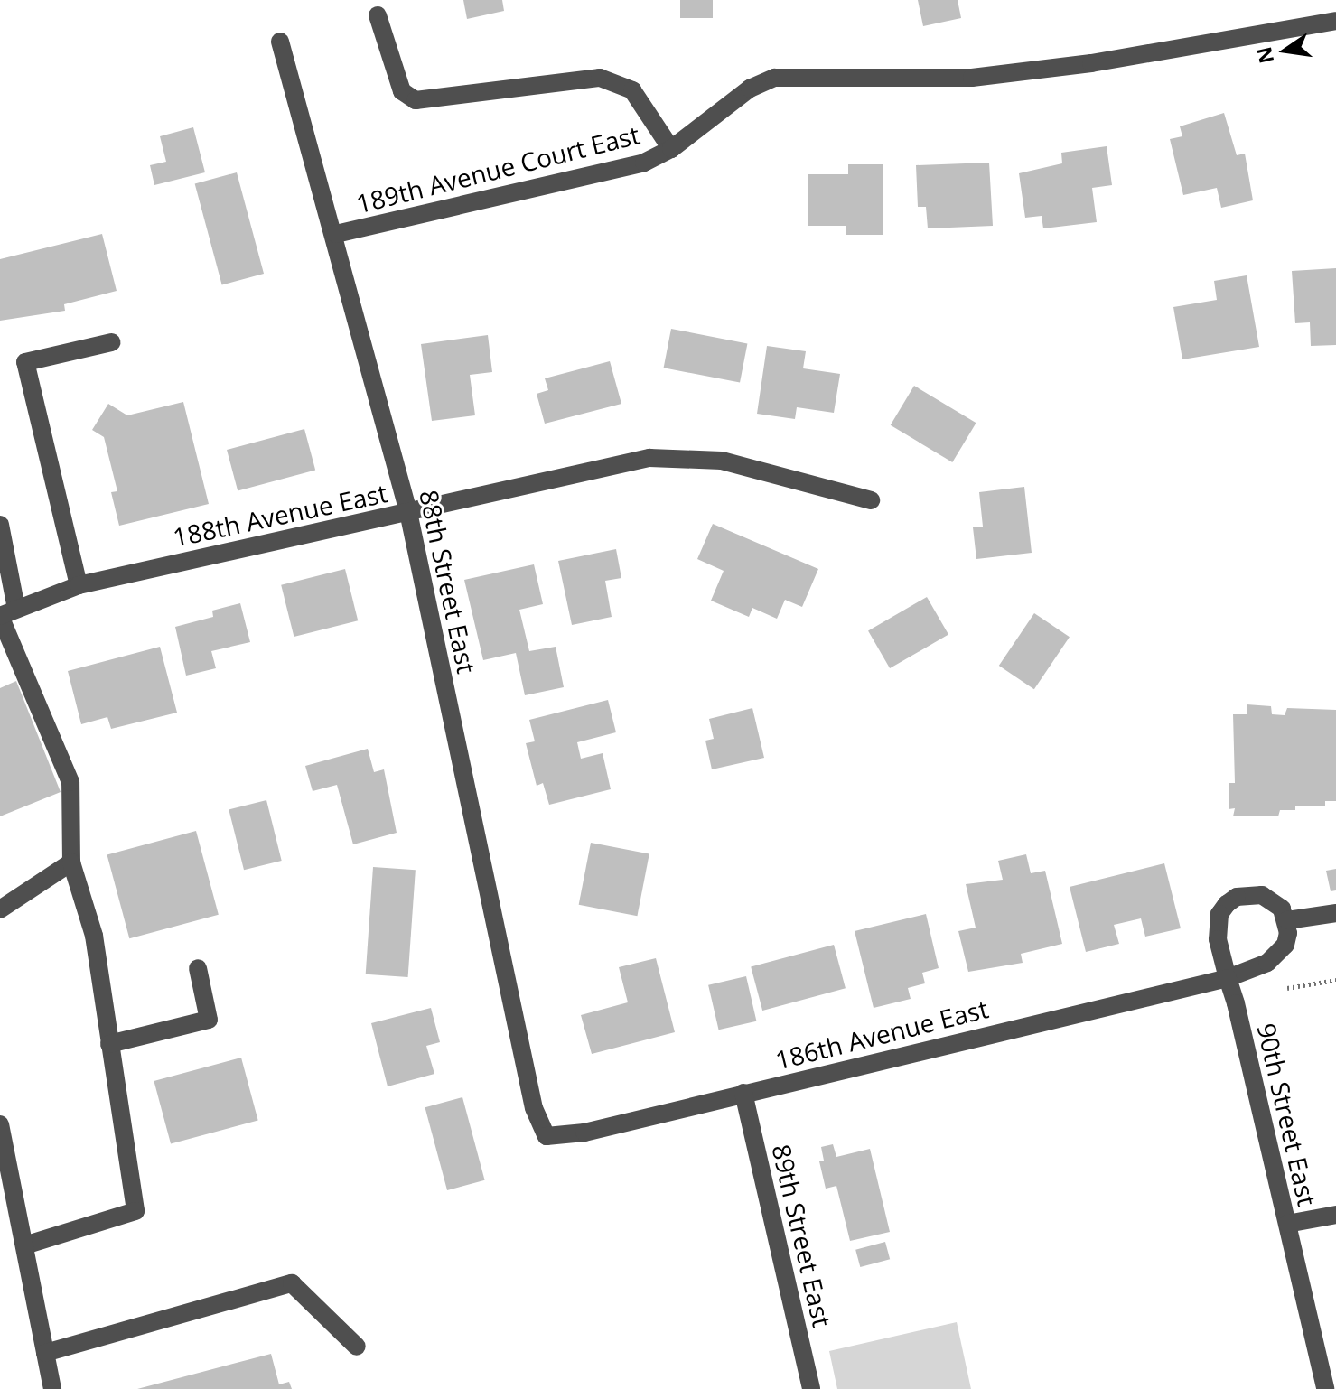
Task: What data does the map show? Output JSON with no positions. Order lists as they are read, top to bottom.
{
  "streets": {
    "street": [
      "189th Avenue Court East",
      "188th Avenue East",
      "88th Street East",
      "186th Avenue East",
      "90th Street East",
      "89th Street East"
    ]
  },
  "crossings": [
    ["189th Avenue Court East", "88th Street East"],
    ["188th Avenue East", "88th Street East"],
    ["88th Street East", "186th Avenue East"],
    ["186th Avenue East", "90th Street East"],
    ["186th Avenue East", "89th Street East"]
  ],
  "north": "left"
}
